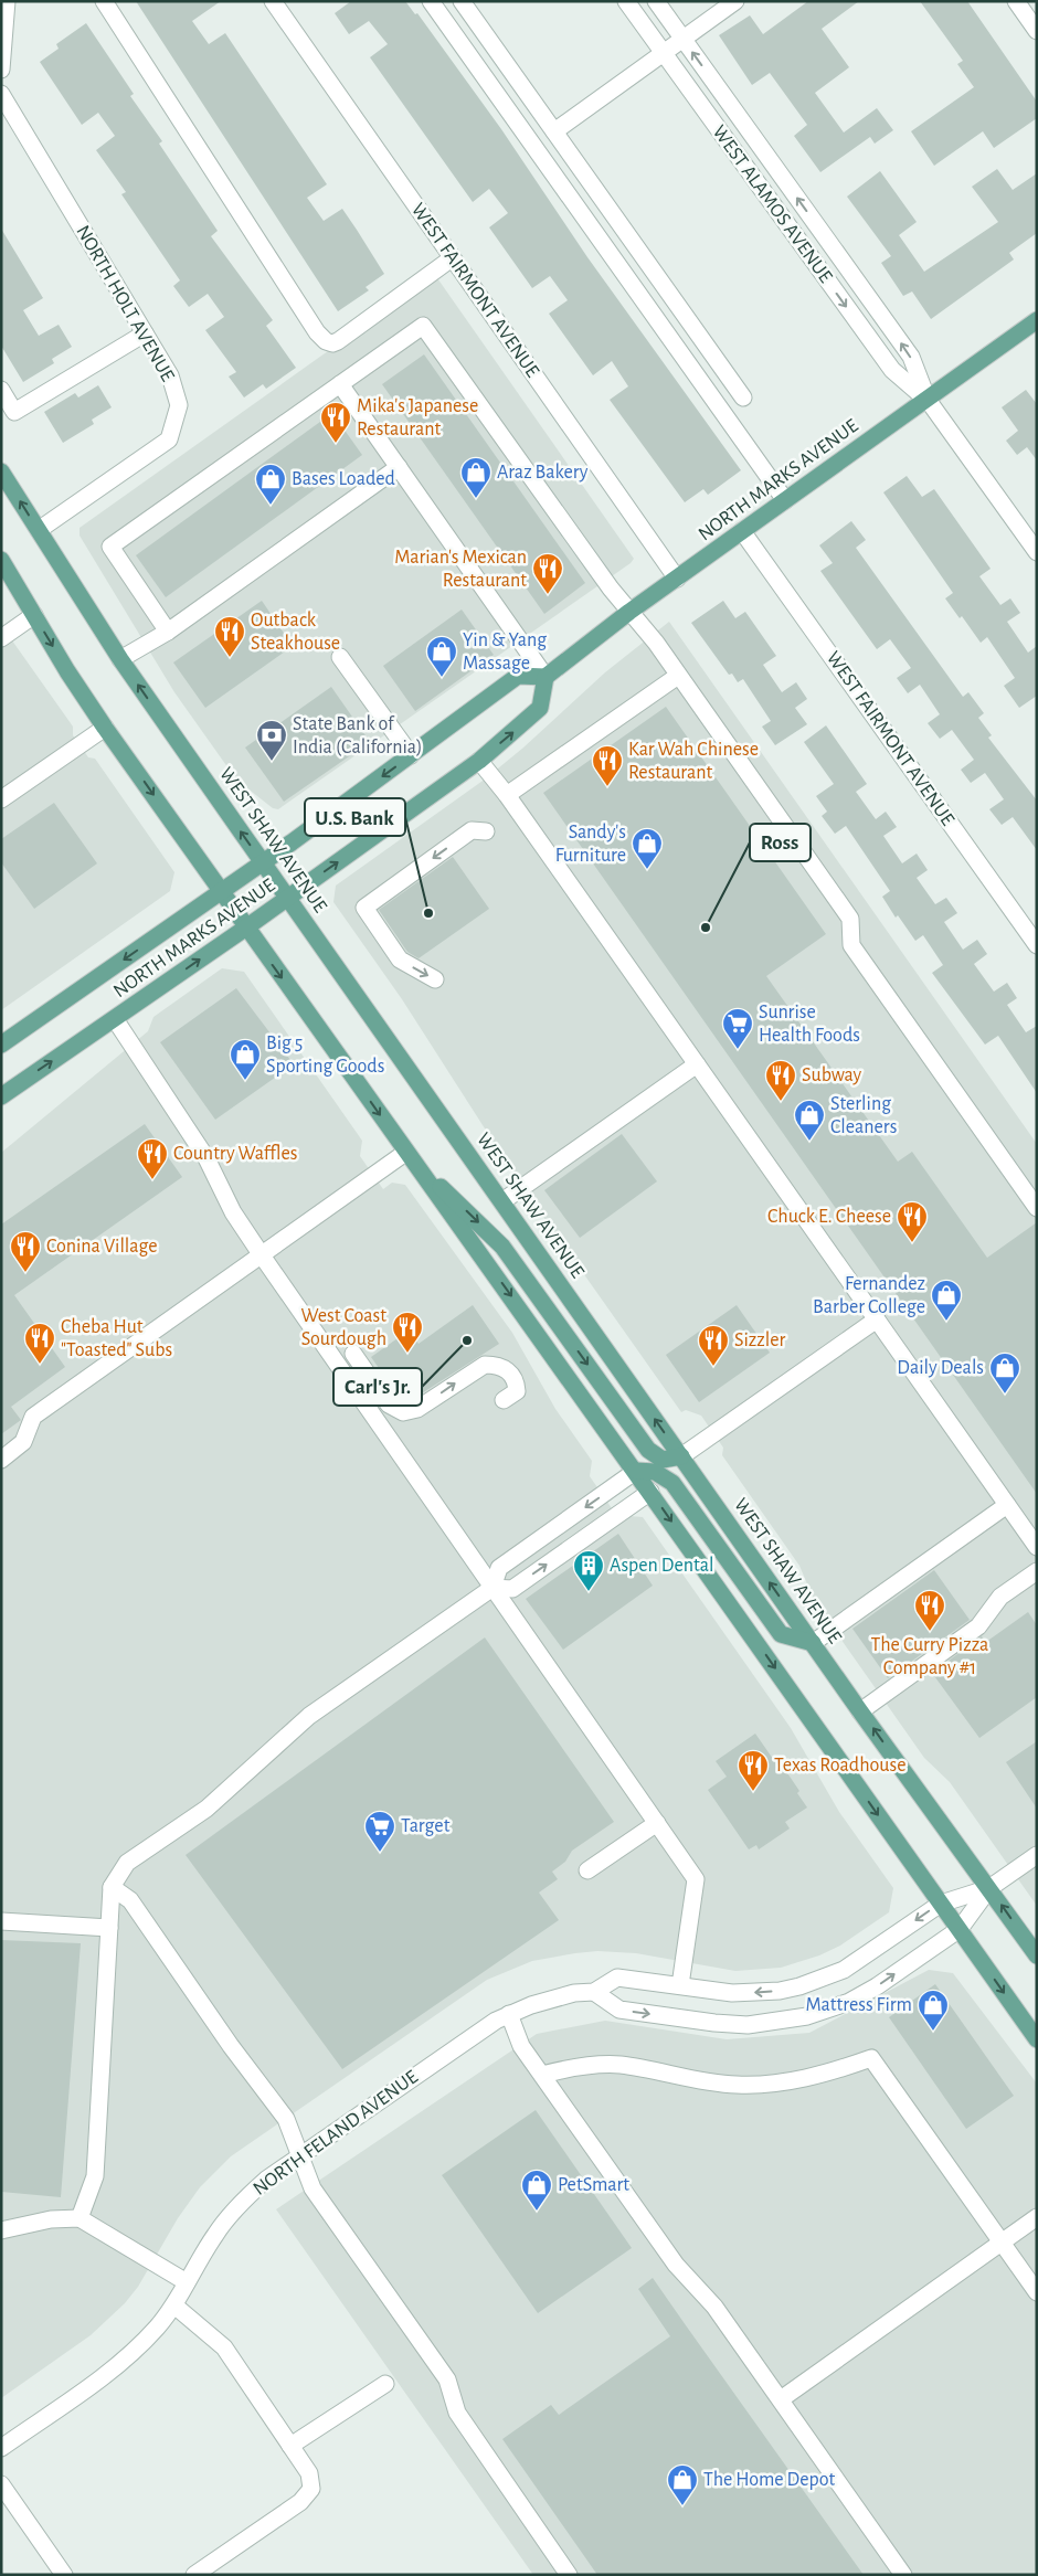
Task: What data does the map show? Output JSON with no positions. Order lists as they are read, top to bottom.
{
  "streets": {
    "main road": ["NORTH MARKS AVENUE", "WEST SHAW AVENUE"],
    "street": [
      "WEST ALAMOS AVENUE",
      "WEST FAIRMONT AVENUE",
      "NORTH HOLT AVENUE",
      "NORTH FELAND AVENUE"
    ]
  },
  "crossings": [
    ["WEST ALAMOS AVENUE", "NORTH MARKS AVENUE"],
    ["WEST FAIRMONT AVENUE", "NORTH MARKS AVENUE"],
    ["NORTH HOLT AVENUE", "WEST SHAW AVENUE"],
    ["NORTH MARKS AVENUE", "WEST SHAW AVENUE"],
    ["WEST SHAW AVENUE", "NORTH FELAND AVENUE"]
  ],
  "places": {
    "restaurant": [
      "Mika's Japanese Restaurant",
      "Marian's Mexican Restaurant",
      "Outback Steakhouse",
      "Kar Wah Chinese Restaurant",
      "Subway",
      "Country Waffles",
      "Chuck E. Cheese",
      "Conina Village",
      "West Coast Sourdough",
      "Cheba Hut \"Toasted\" Subs",
      "Sizzler",
      "The Curry Pizza Company #1",
      "Texas Roadhouse"
    ],
    "shop": [
      "Araz Bakery",
      "Bases Loaded",
      "Yin & Yang Massage",
      "Sandy's Furniture",
      "Big 5 Sporting Goods",
      "Sterling Cleaners",
      "Fernandez Barber College",
      "Daily Deals",
      "Mattress Firm",
      "PetSmart",
      "The Home Depot"
    ],
    "bank": ["State Bank of India (California)"],
    "other": ["U.S. Bank", "Ross", "Carl's Jr."],
    "supermarket": ["Sunrise Health Foods", "Target"],
    "building": ["Aspen Dental"]
  }
}
